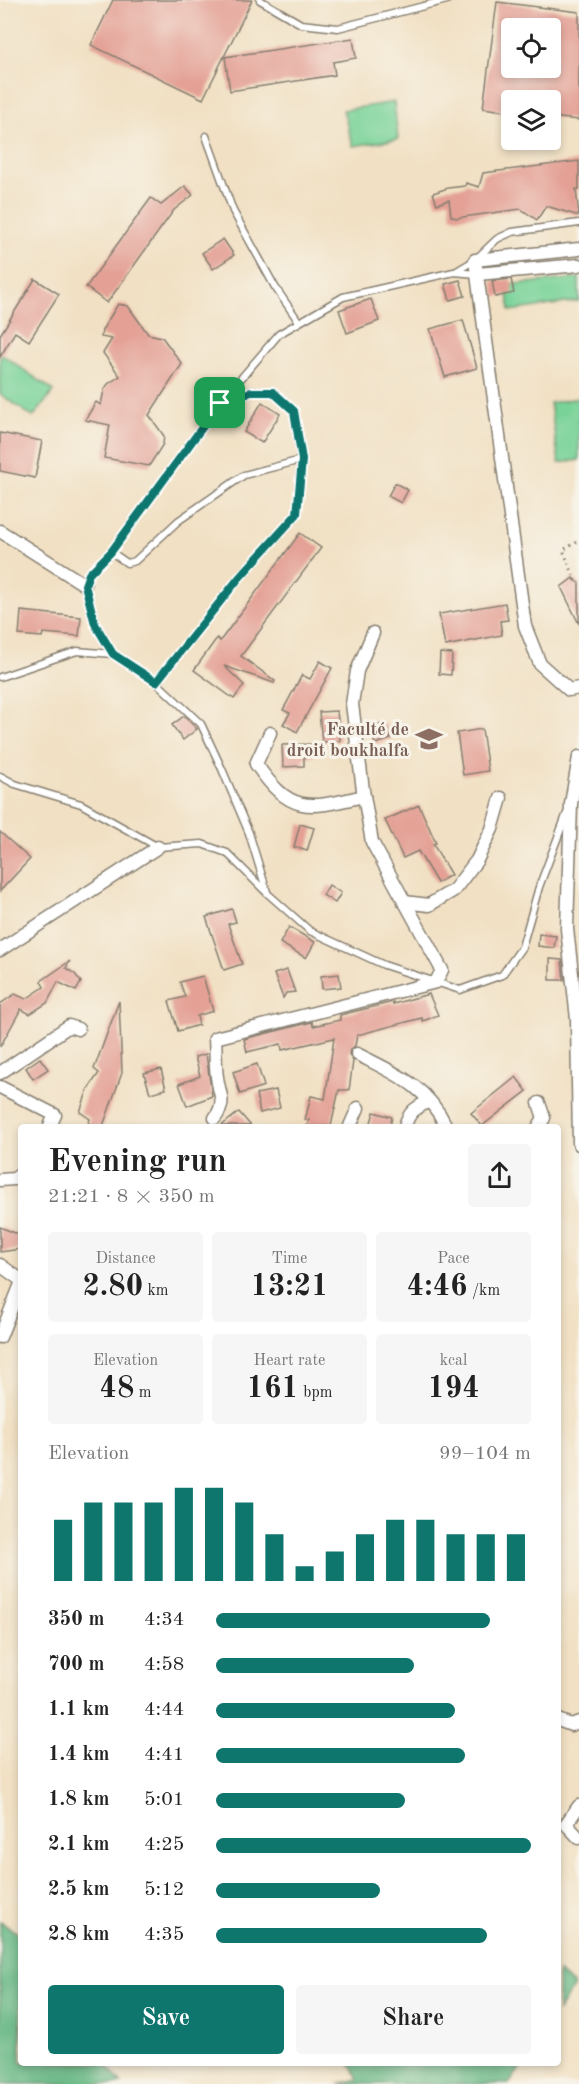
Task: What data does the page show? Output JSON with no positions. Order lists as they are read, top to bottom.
{
  "places": {
    "school or university": ["Faculté de droit boukhalfa"]
  },
  "page": {
    "heading": ["Evening run", "21:21 · 8 × 350 m"],
    "stats": [
      ["Distance", "2.80 km"],
      ["Time", "13:21"],
      ["Pace", "4:46 /km"],
      ["Elevation", "48 m"],
      ["Heart rate", "161 bpm"],
      ["kcal", "194"]
    ],
    "chart": ["Elevation", "99–104 m"],
    "list": [
      {
        "name": "350 m",
        "note": "4:34"
      },
      {
        "name": "700 m",
        "note": "4:58"
      },
      {
        "name": "1.1 km",
        "note": "4:44"
      },
      {
        "name": "1.4 km",
        "note": "4:41"
      },
      {
        "name": "1.8 km",
        "note": "5:01"
      },
      {
        "name": "2.1 km",
        "note": "4:25"
      },
      {
        "name": "2.5 km",
        "note": "5:12"
      },
      {
        "name": "2.8 km",
        "note": "4:35"
      }
    ],
    "buttons": ["Save", "Share"]
  }
}
